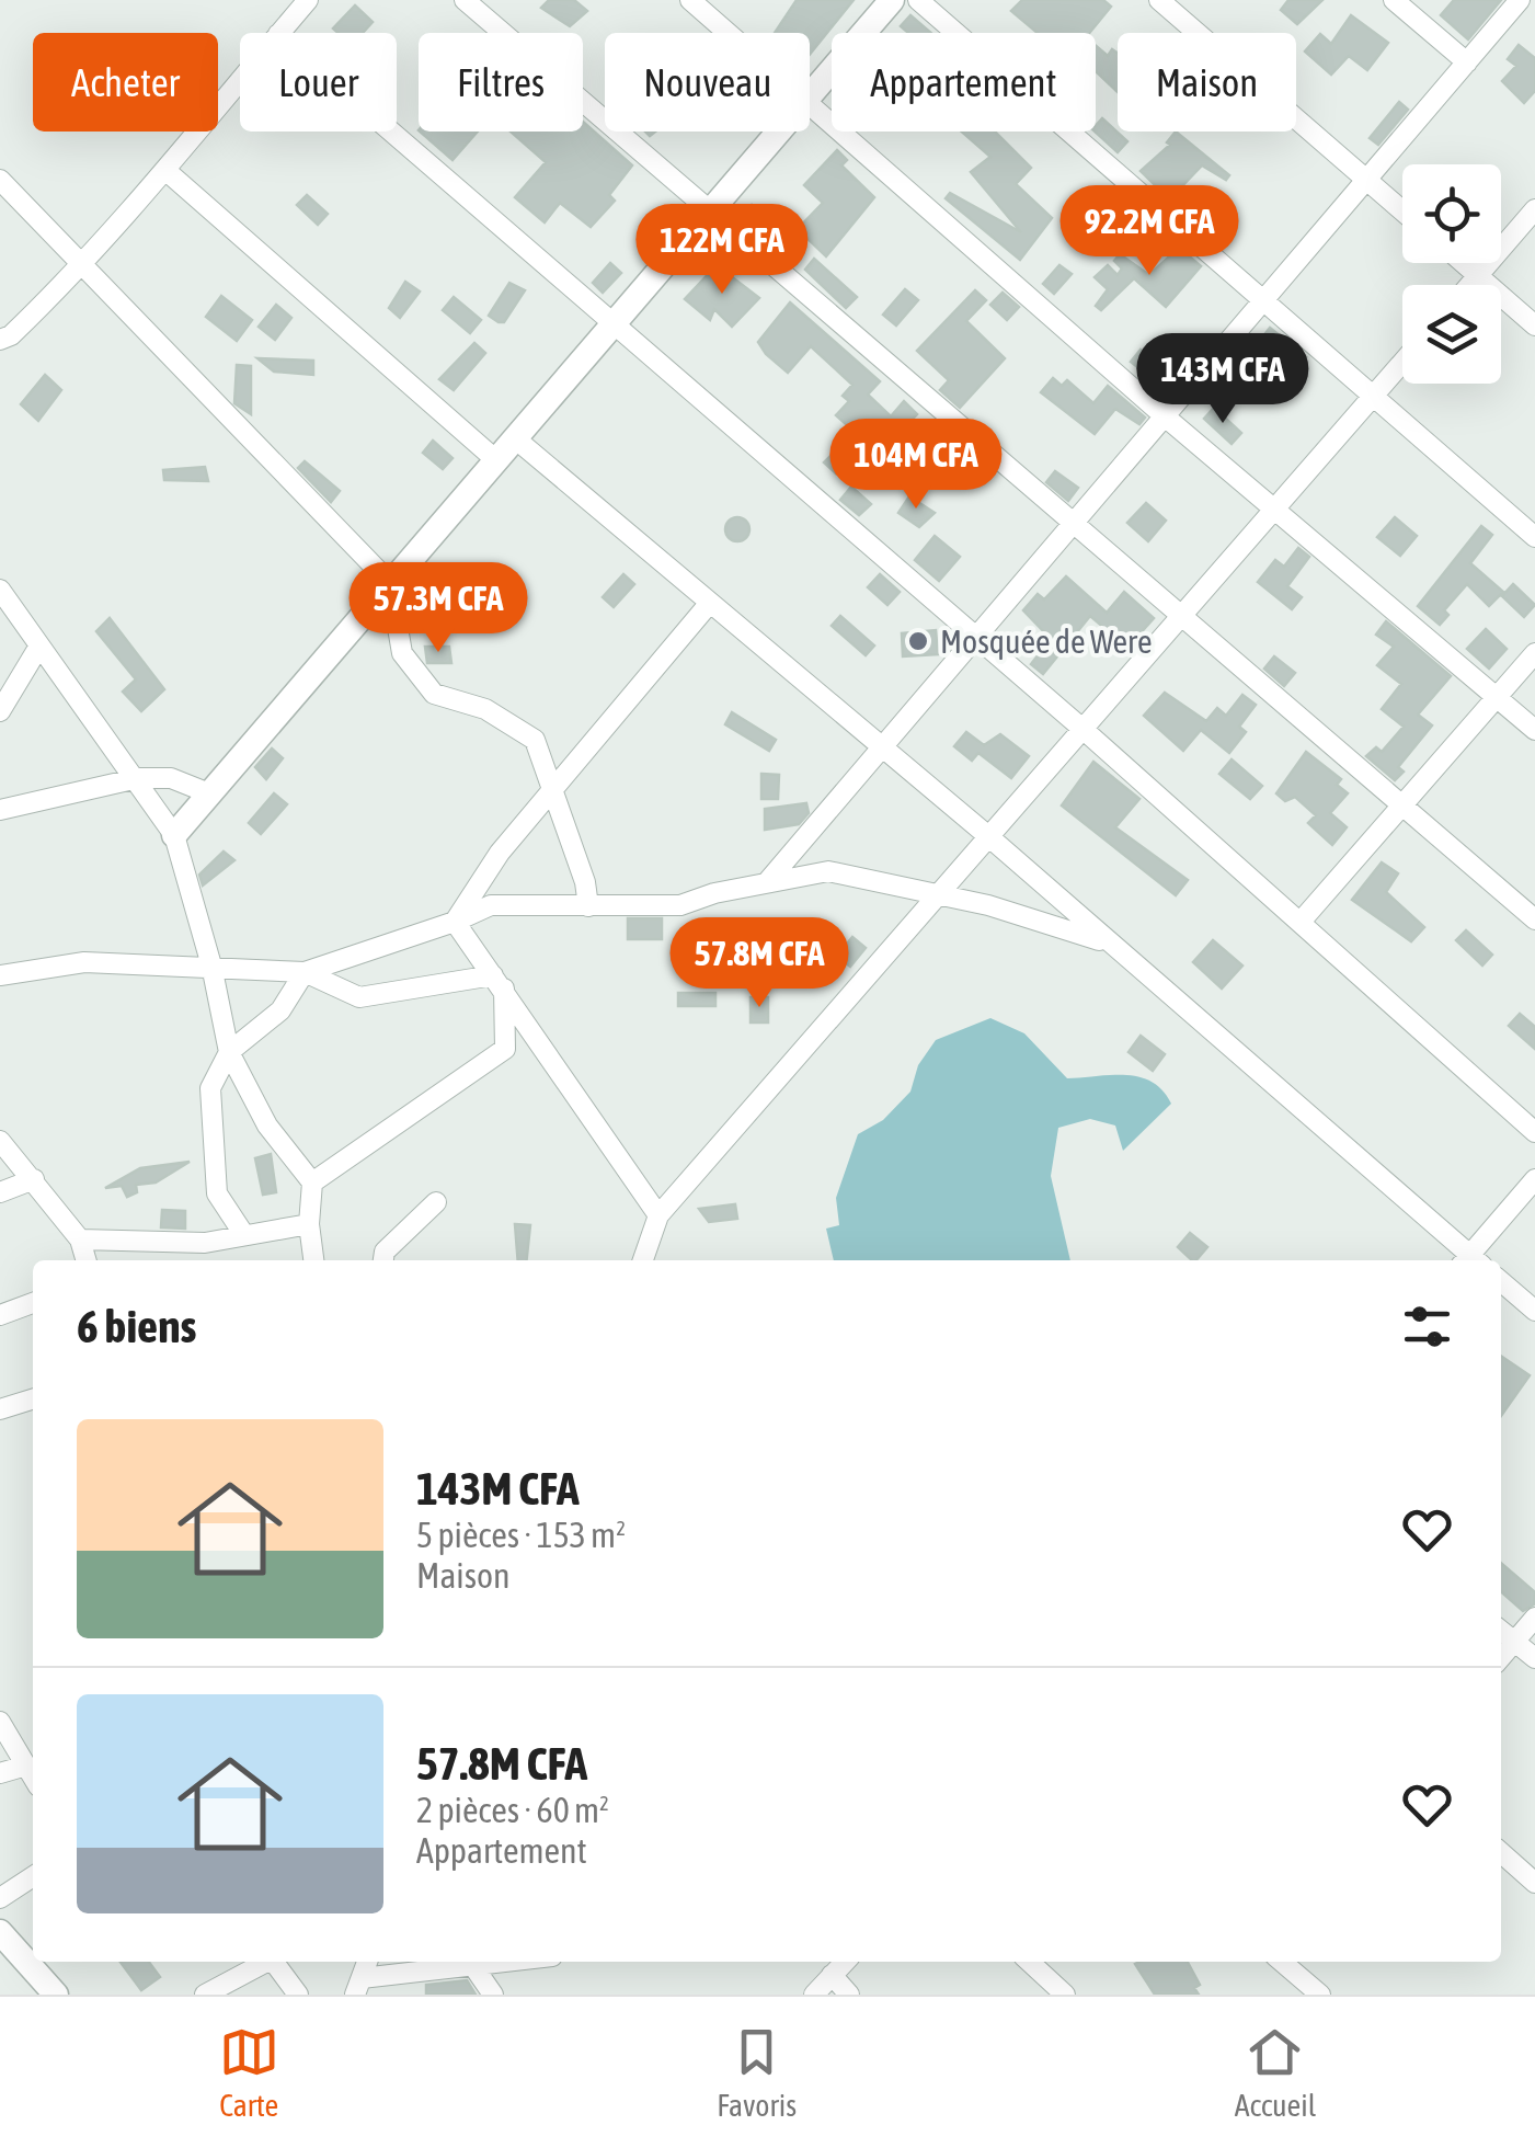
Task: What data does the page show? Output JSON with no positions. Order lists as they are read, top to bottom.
{
  "places": ["Mosquée de Were"],
  "page": {
    "chip": [
      "Acheter",
      "Louer",
      "Filtres",
      "Nouveau",
      "Appartement",
      "Maison"
    ],
    "price": [
      "92.2M CFA",
      "122M CFA",
      "143M CFA",
      "104M CFA",
      "57.3M CFA",
      "57.8M CFA"
    ],
    "heading": "6 biens",
    "list": [
      {
        "name": "143M CFA",
        "note": "5 pièces · 153 m² · Maison"
      },
      {
        "name": "57.8M CFA",
        "note": "2 pièces · 60 m² · Appartement"
      }
    ],
    "tabs": ["Carte", "Favoris", "Accueil"]
  }
}
